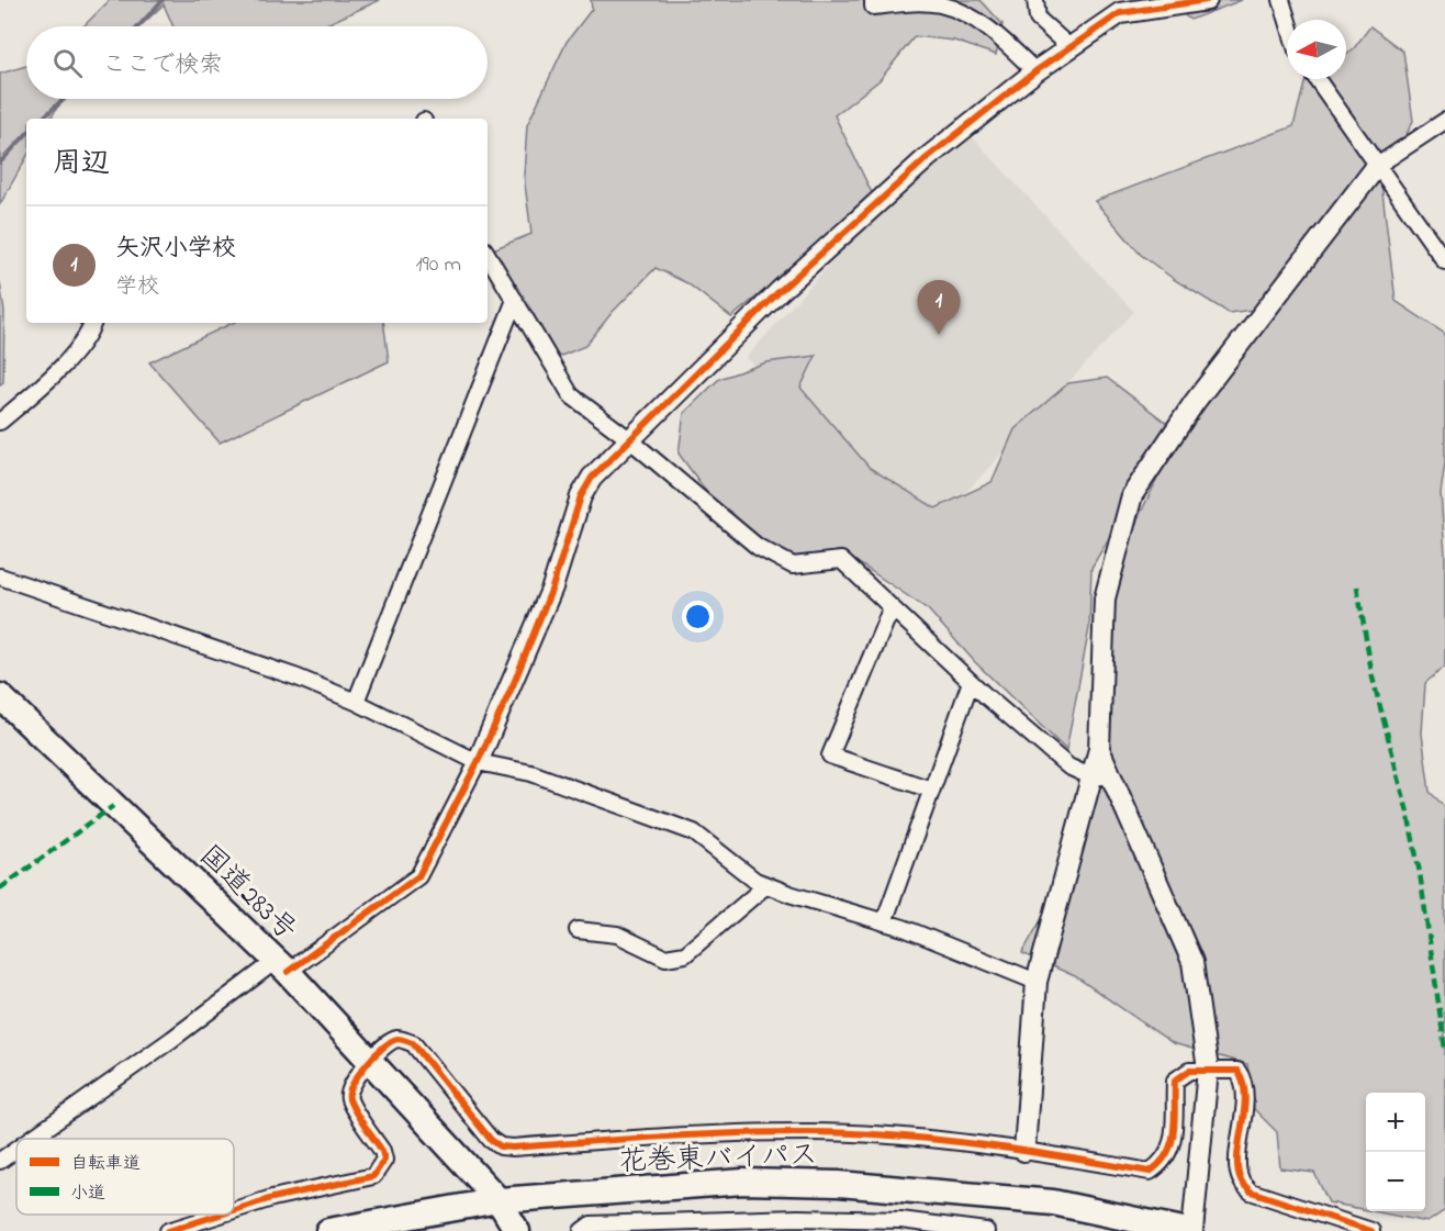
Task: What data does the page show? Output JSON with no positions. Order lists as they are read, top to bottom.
{
  "streets": {
    "main road": ["国道283号", "花巻東バイパス"]
  },
  "crossings": [
    ["国道283号", "花巻東バイパス"]
  ],
  "legend": ["自転車道", "小道"],
  "north": "left",
  "page": {
    "search": "ここで検索",
    "heading": "周辺",
    "list": [
      {
        "mark": "1",
        "name": "矢沢小学校",
        "note": "学校",
        "value": "190 m"
      }
    ],
    "pins": "1",
    "map_buttons": ["+", "−"]
  }
}
